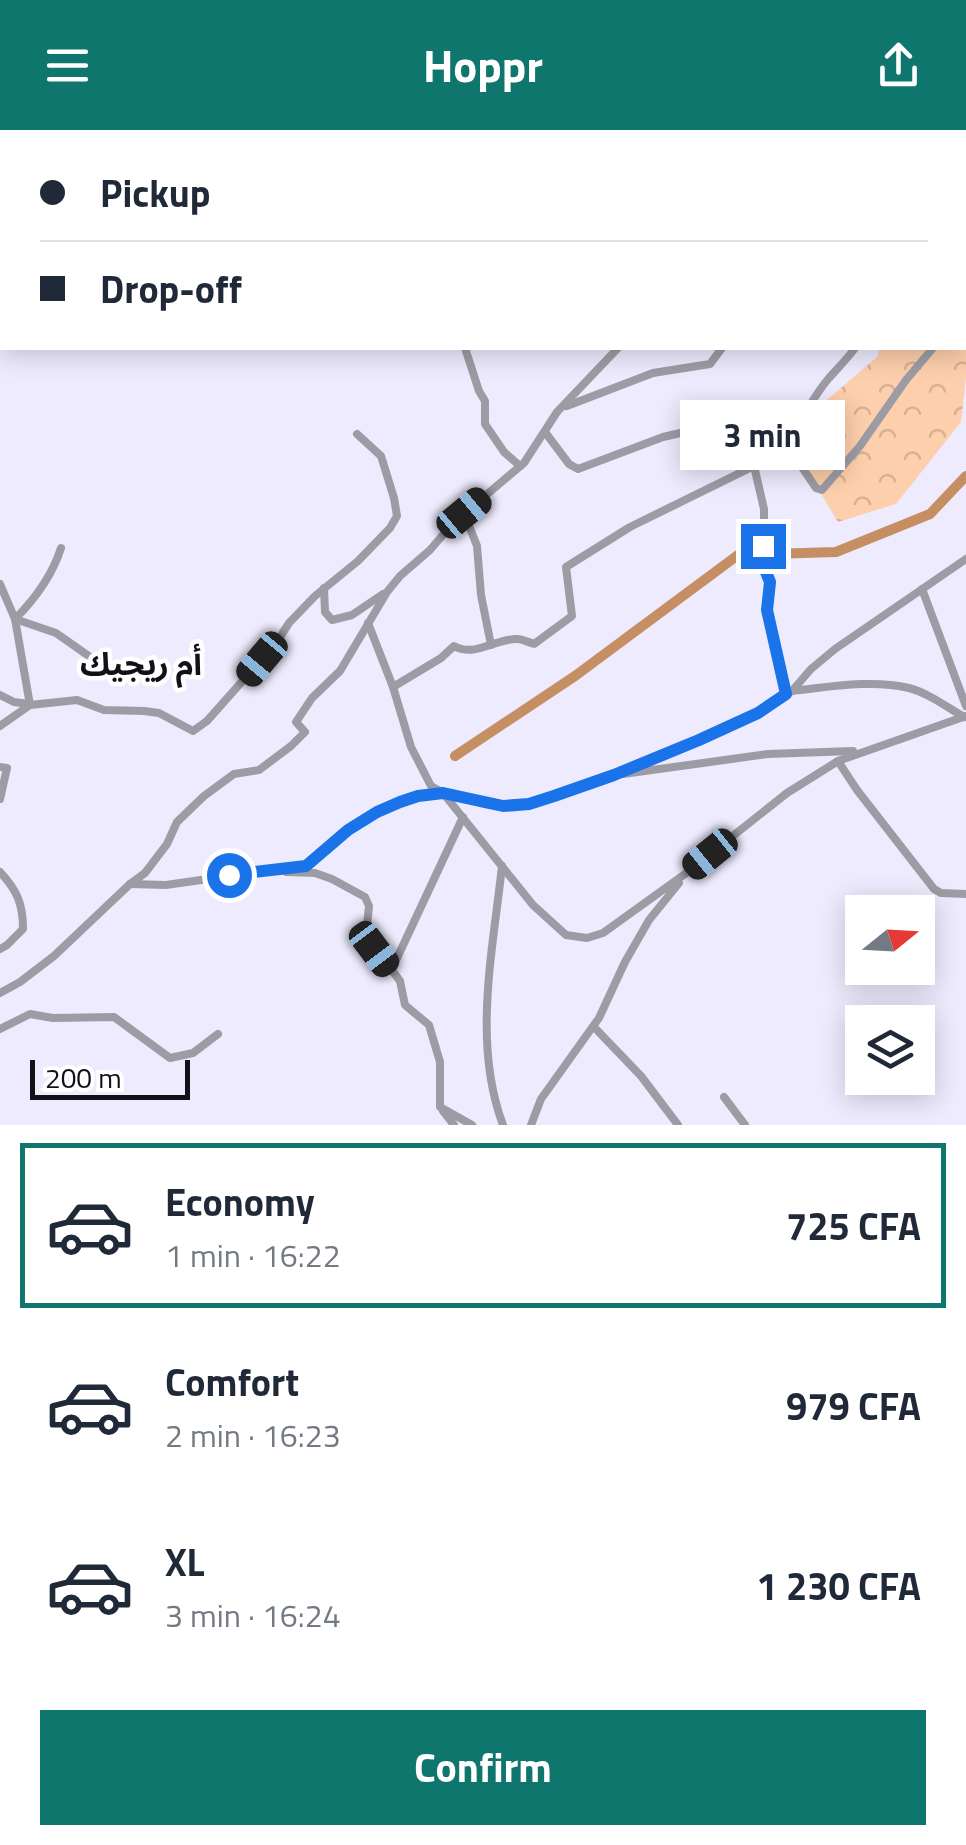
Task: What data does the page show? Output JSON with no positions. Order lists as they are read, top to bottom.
{
  "districts": ["أم ريجيك"],
  "scale_bar": "200 m",
  "north": "right",
  "page": {
    "header": "Hoppr",
    "banner": ["Pickup", "Drop-off"],
    "bubble": "3 min",
    "scale": "200 m",
    "list": [
      {
        "name": "Economy",
        "note": "1 min · 16:22",
        "value": "725 CFA"
      },
      {
        "name": "Comfort",
        "note": "2 min · 16:23",
        "value": "979 CFA"
      },
      {
        "name": "XL",
        "note": "3 min · 16:24",
        "value": "1 230 CFA"
      }
    ],
    "buttons": "Confirm"
  }
}
